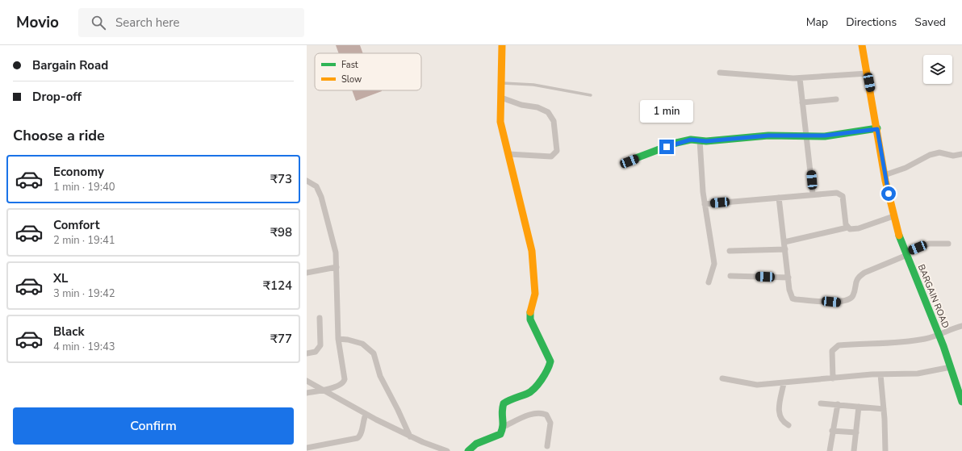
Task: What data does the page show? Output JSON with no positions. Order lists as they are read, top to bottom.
{
  "streets": {
    "street": ["BARGAIN ROAD"]
  },
  "legend": ["Fast", "Slow"],
  "page": {
    "header": "Movio",
    "search": "Search here",
    "nav": ["Map", "Directions", "Saved"],
    "banner": ["Bargain Road", "Drop-off"],
    "bubble": "1 min",
    "heading": "Choose a ride",
    "list": [
      {
        "name": "Economy",
        "note": "1 min · 19:40",
        "value": "₹73"
      },
      {
        "name": "Comfort",
        "note": "2 min · 19:41",
        "value": "₹98"
      },
      {
        "name": "XL",
        "note": "3 min · 19:42",
        "value": "₹124"
      },
      {
        "name": "Black",
        "note": "4 min · 19:43",
        "value": "₹77"
      }
    ],
    "buttons": "Confirm"
  }
}
